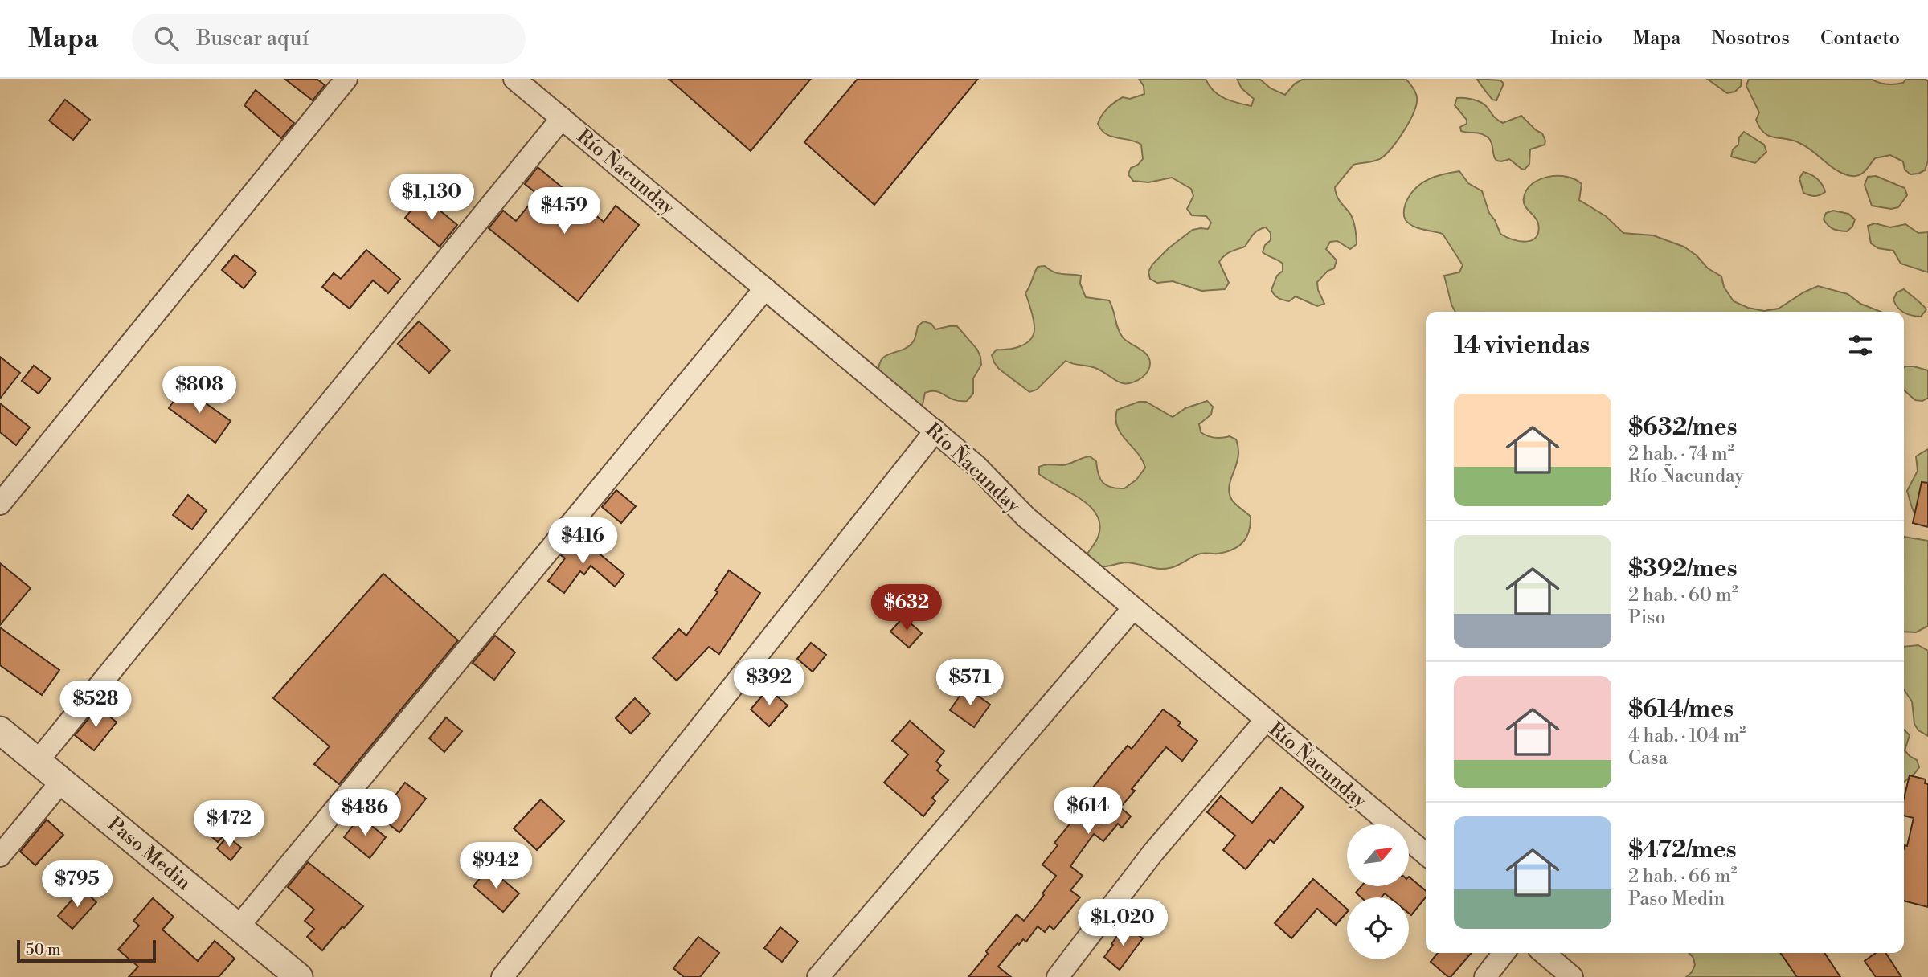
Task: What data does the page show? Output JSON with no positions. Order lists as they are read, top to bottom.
{
  "streets": {
    "street": ["Río Ñacunday", "Paso Medin"]
  },
  "scale_bar": "50 m",
  "north": "top right",
  "page": {
    "header": "Mapa",
    "search": "Buscar aquí",
    "nav": [
      "Inicio",
      "Mapa",
      "Nosotros",
      "Contacto"
    ],
    "price": [
      "$1,130",
      "$459",
      "$808",
      "$416",
      "$632",
      "$392",
      "$571",
      "$528",
      "$614",
      "$486",
      "$472",
      "$942",
      "$795",
      "$1,020"
    ],
    "heading": "14 viviendas",
    "list": [
      {
        "name": "$632/mes",
        "note": "2 hab. · 74 m² · Río Ñacunday"
      },
      {
        "name": "$392/mes",
        "note": "2 hab. · 60 m² · Piso"
      },
      {
        "name": "$614/mes",
        "note": "4 hab. · 104 m² · Casa"
      },
      {
        "name": "$472/mes",
        "note": "2 hab. · 66 m² · Paso Medin"
      }
    ],
    "scale": "50 m"
  }
}
